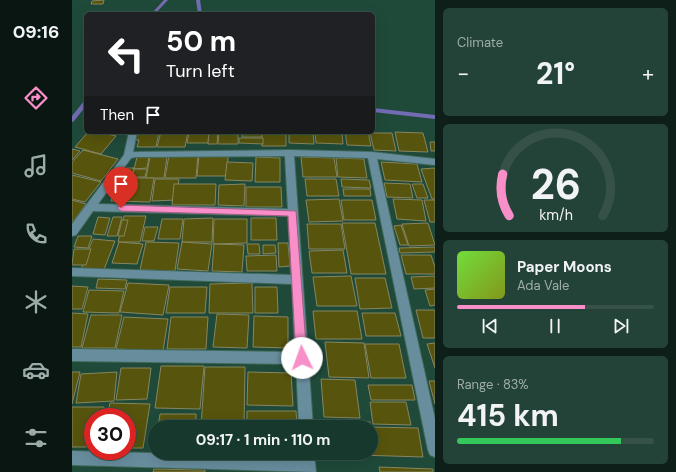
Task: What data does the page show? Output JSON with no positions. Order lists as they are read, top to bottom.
{
  "page": {
    "tabs": "09:16",
    "tile": [
      "Climate",
      ["Range · 83%", "415 km"]
    ],
    "turn": ["50 m", "Turn left"],
    "heat": ["−", "21°", "+"],
    "then": "Then",
    "song": ["Paper Moons", "Ada Vale"],
    "limit": "30",
    "trip": "09:17 · 1 min · 110 m",
    "gauge": ["26", "km/h"]
  }
}
